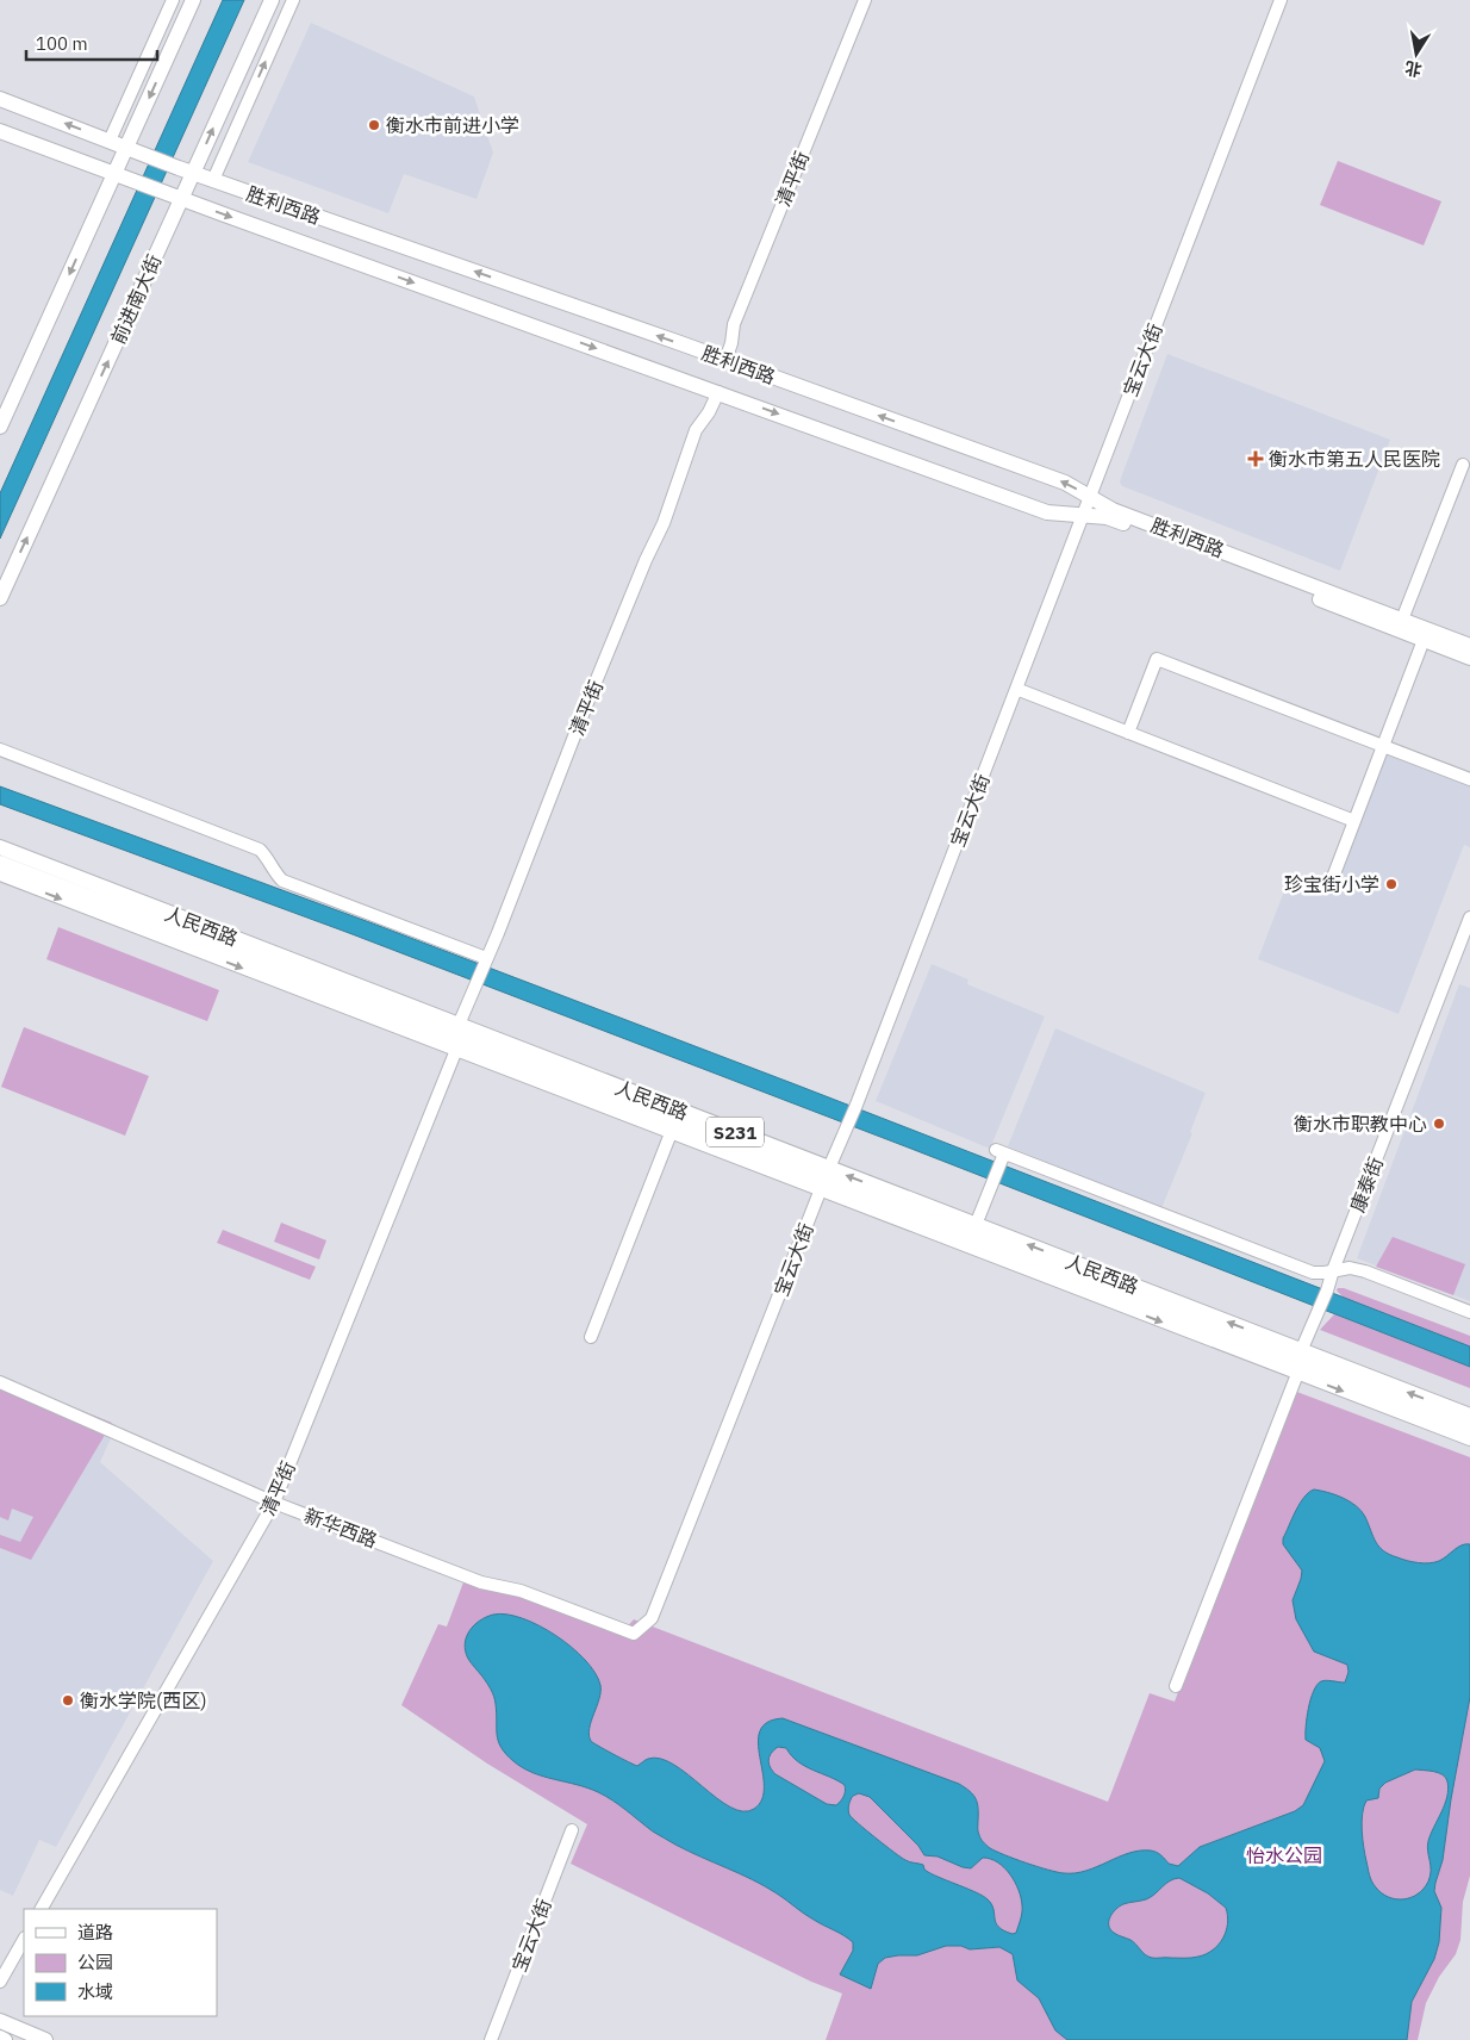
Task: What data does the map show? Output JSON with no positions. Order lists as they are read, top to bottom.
{
  "streets": {
    "main road": [
      "胜利西路",
      "前进南大街",
      "人民西路",
      "S231"
    ],
    "street": [
      "清平街",
      "宝云大街",
      "康泰街",
      "新华西路"
    ]
  },
  "crossings": [
    ["清平街", "胜利西路"],
    ["清平街", "人民西路"],
    ["清平街", "新华西路"],
    ["胜利西路", "前进南大街"],
    ["胜利西路", "宝云大街"],
    ["宝云大街", "人民西路"],
    ["宝云大街", "新华西路"],
    ["人民西路", "康泰街"]
  ],
  "parks": ["怡水公园"],
  "places": {
    "other": [
      "衡水市前进小学",
      "珍宝街小学",
      "衡水市职教中心",
      "衡水学院(西区)"
    ],
    "health": ["衡水市第五人民医院"]
  },
  "legend": ["道路", "公园", "水域"],
  "scale_bar": "100 m",
  "north": "bottom"
}
